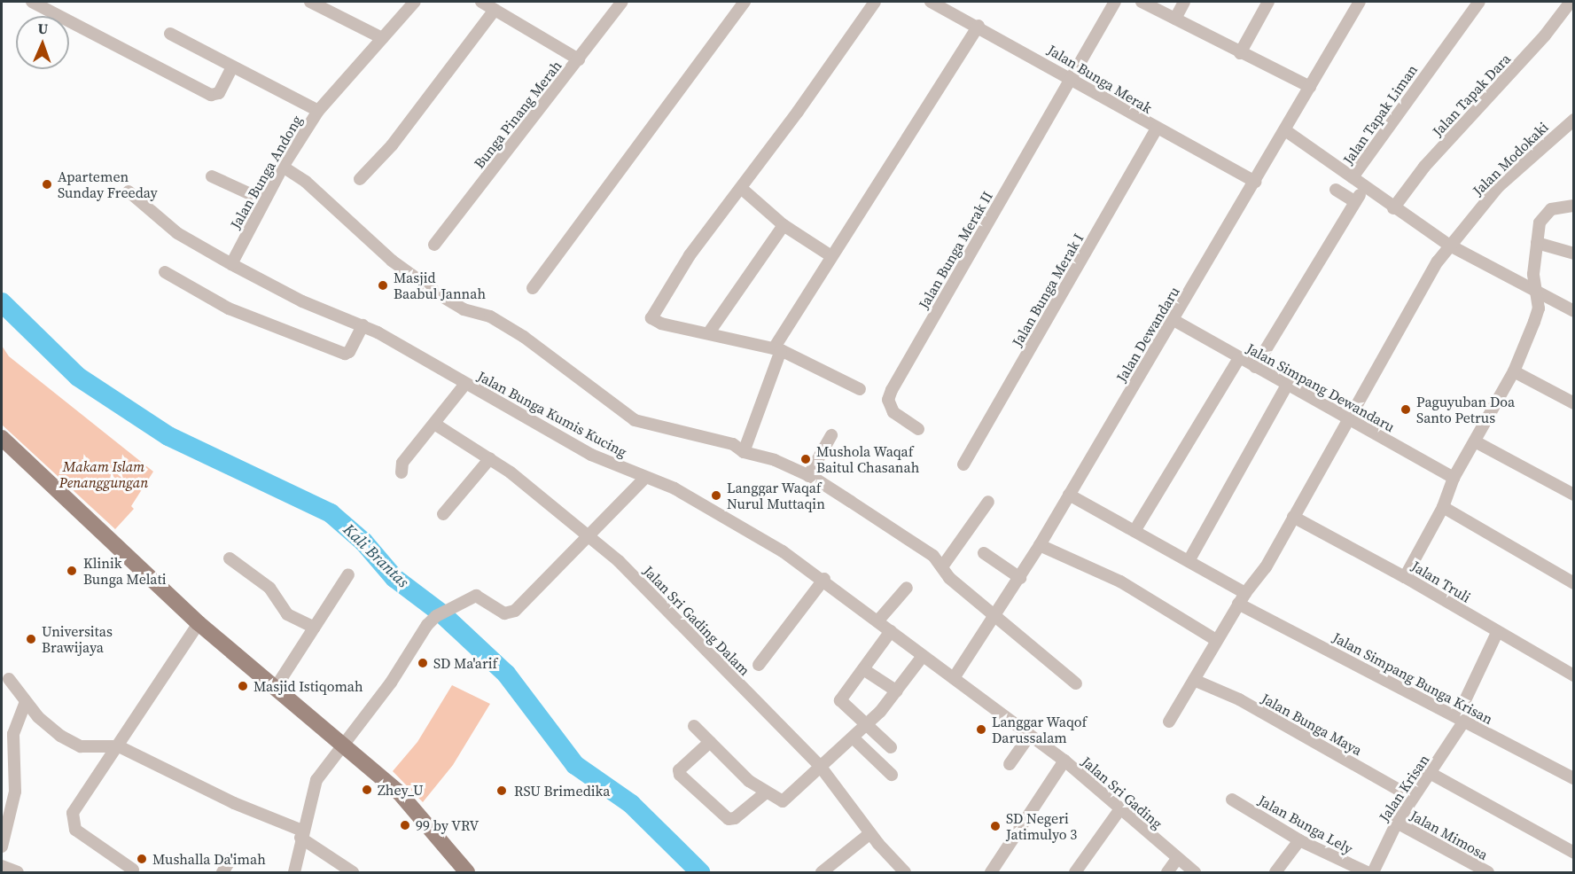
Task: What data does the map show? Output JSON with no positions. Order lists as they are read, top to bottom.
{
  "streets": {
    "street": [
      "Jalan Bunga Merak",
      "Jalan Tapak Dara",
      "Bunga Pinang Merah",
      "Jalan Tapak Liman",
      "Jalan Modokaki",
      "Jalan Bunga Andong",
      "Jalan Bunga Merak II",
      "Jalan Bunga Merak I",
      "Jalan Dewandaru",
      "Jalan Simpang Dewandaru",
      "Jalan Bunga Kumis Kucing",
      "Jalan Truli",
      "Jalan Sri Gading Dalam",
      "Jalan Simpang Bunga Krisan",
      "Jalan Bunga Maya",
      "Jalan Krisan",
      "Jalan Sri Gading",
      "Jalan Bunga Lely",
      "Jalan Mimosa"
    ]
  },
  "crossings": [
    ["Jalan Bunga Merak", "Jalan Bunga Merak II"],
    ["Jalan Bunga Merak", "Jalan Bunga Merak I"],
    ["Jalan Bunga Merak", "Jalan Dewandaru"],
    ["Jalan Tapak Liman", "Jalan Dewandaru"],
    ["Jalan Modokaki", "Jalan Simpang Dewandaru"],
    ["Jalan Modokaki", "Jalan Truli"],
    ["Jalan Modokaki", "Jalan Simpang Bunga Krisan"],
    ["Jalan Modokaki", "Jalan Bunga Maya"],
    ["Jalan Bunga Andong", "Jalan Bunga Kumis Kucing"],
    ["Jalan Dewandaru", "Jalan Simpang Dewandaru"],
    ["Jalan Dewandaru", "Jalan Bunga Kumis Kucing"],
    ["Jalan Dewandaru", "Jalan Sri Gading"],
    ["Jalan Bunga Kumis Kucing", "Jalan Sri Gading"],
    ["Jalan Truli", "Jalan Krisan"],
    ["Jalan Simpang Bunga Krisan", "Jalan Krisan"],
    ["Jalan Bunga Maya", "Jalan Krisan"],
    ["Jalan Krisan", "Jalan Mimosa"]
  ],
  "water": ["Kali Brantas"],
  "parks": ["Makam Islam Penanggungan"],
  "places": [
    "Apartemen Sunday Freeday",
    "Masjid Baabul Jannah",
    "Paguyuban Doa Santo Petrus",
    "Mushola Waqaf Baitul Chasanah",
    "Langgar Waqaf Nurul Muttaqin",
    "Klinik Bunga Melati",
    "Universitas Brawijaya",
    "SD Ma'arif",
    "Masjid Istiqomah",
    "Langgar Waqof Darussalam",
    "Zhey_U",
    "RSU Brimedika",
    "99 by VRV",
    "SD Negeri Jatimulyo 3",
    "Mushalla Da'imah"
  ],
  "north": "top"
}
